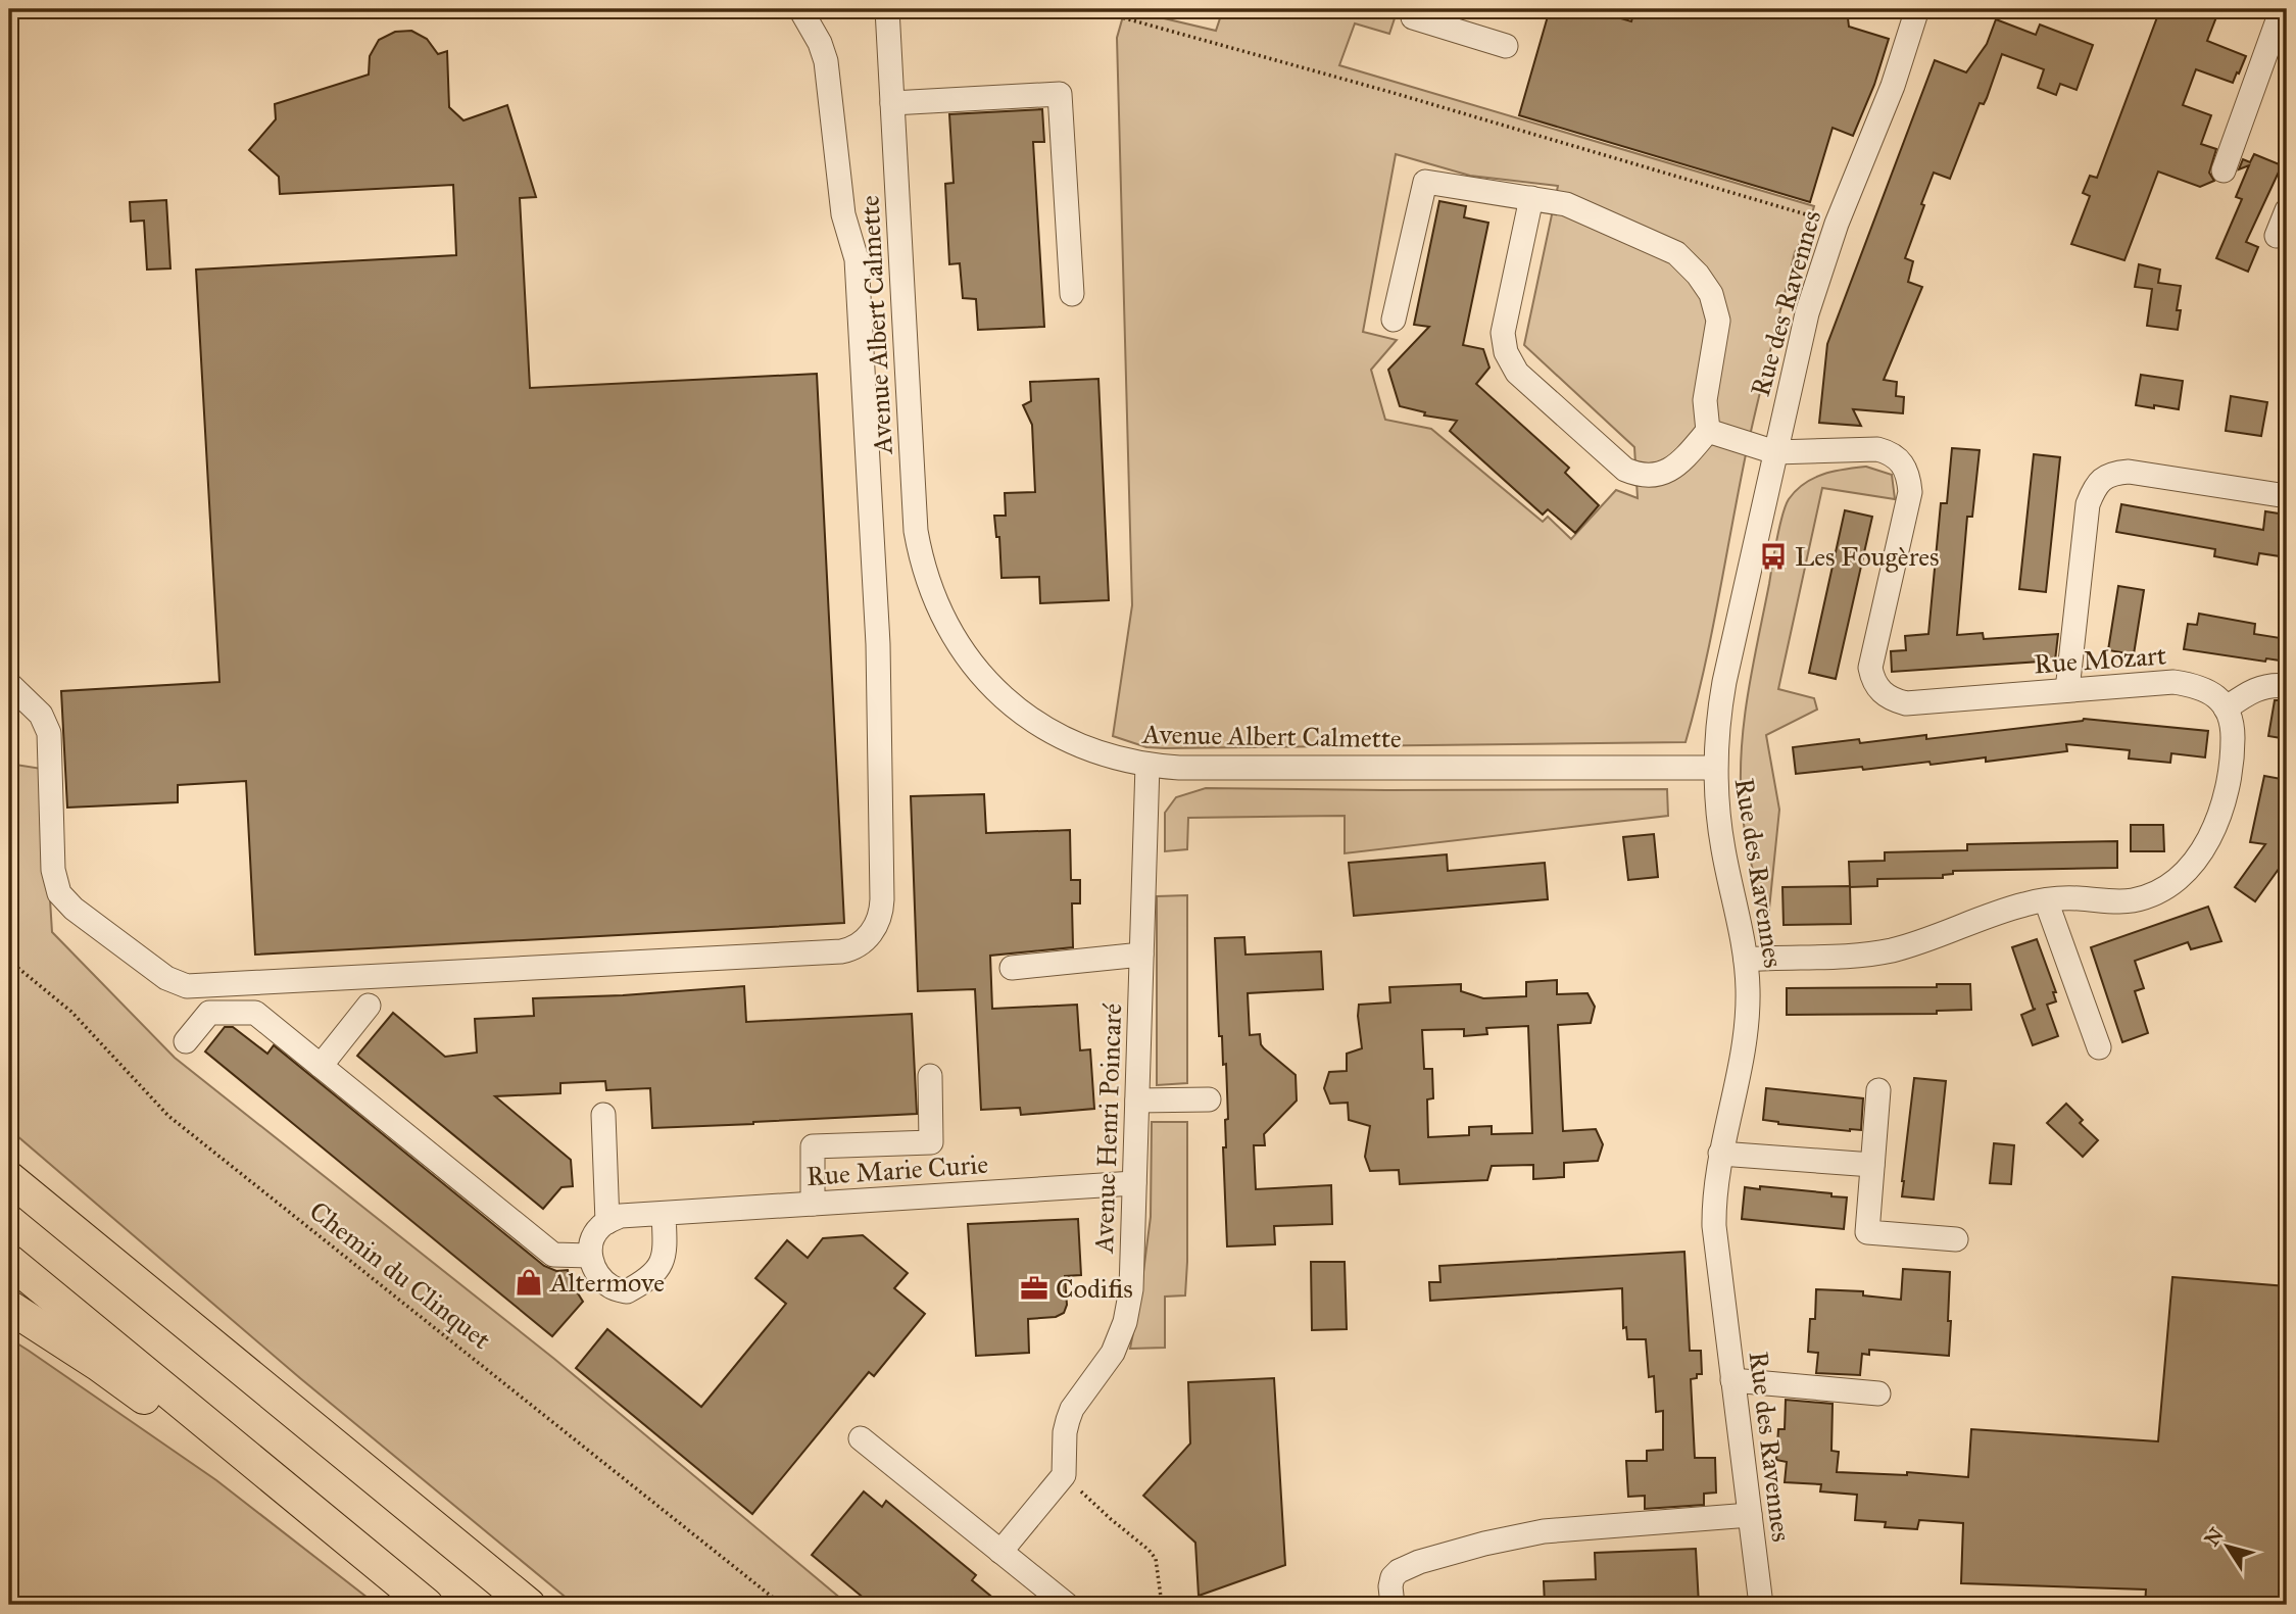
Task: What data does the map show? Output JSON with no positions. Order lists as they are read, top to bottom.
{
  "streets": {
    "street": [
      "Rue des Ravennes",
      "Avenue Albert Calmette",
      "Rue Mozart",
      "Avenue Henri Poincaré",
      "Rue Marie Curie"
    ],
    "path": ["Chemin du Clinquet"]
  },
  "crossings": [
    ["Rue des Ravennes", "Avenue Albert Calmette"],
    ["Rue des Ravennes", "Rue Mozart"],
    ["Avenue Albert Calmette", "Avenue Henri Poincaré"],
    ["Avenue Henri Poincaré", "Rue Marie Curie"]
  ],
  "places": {
    "bus stop": ["Les Fougères"],
    "shop": ["Altermove"],
    "office": ["Codifis"]
  },
  "north": "top left"
}
